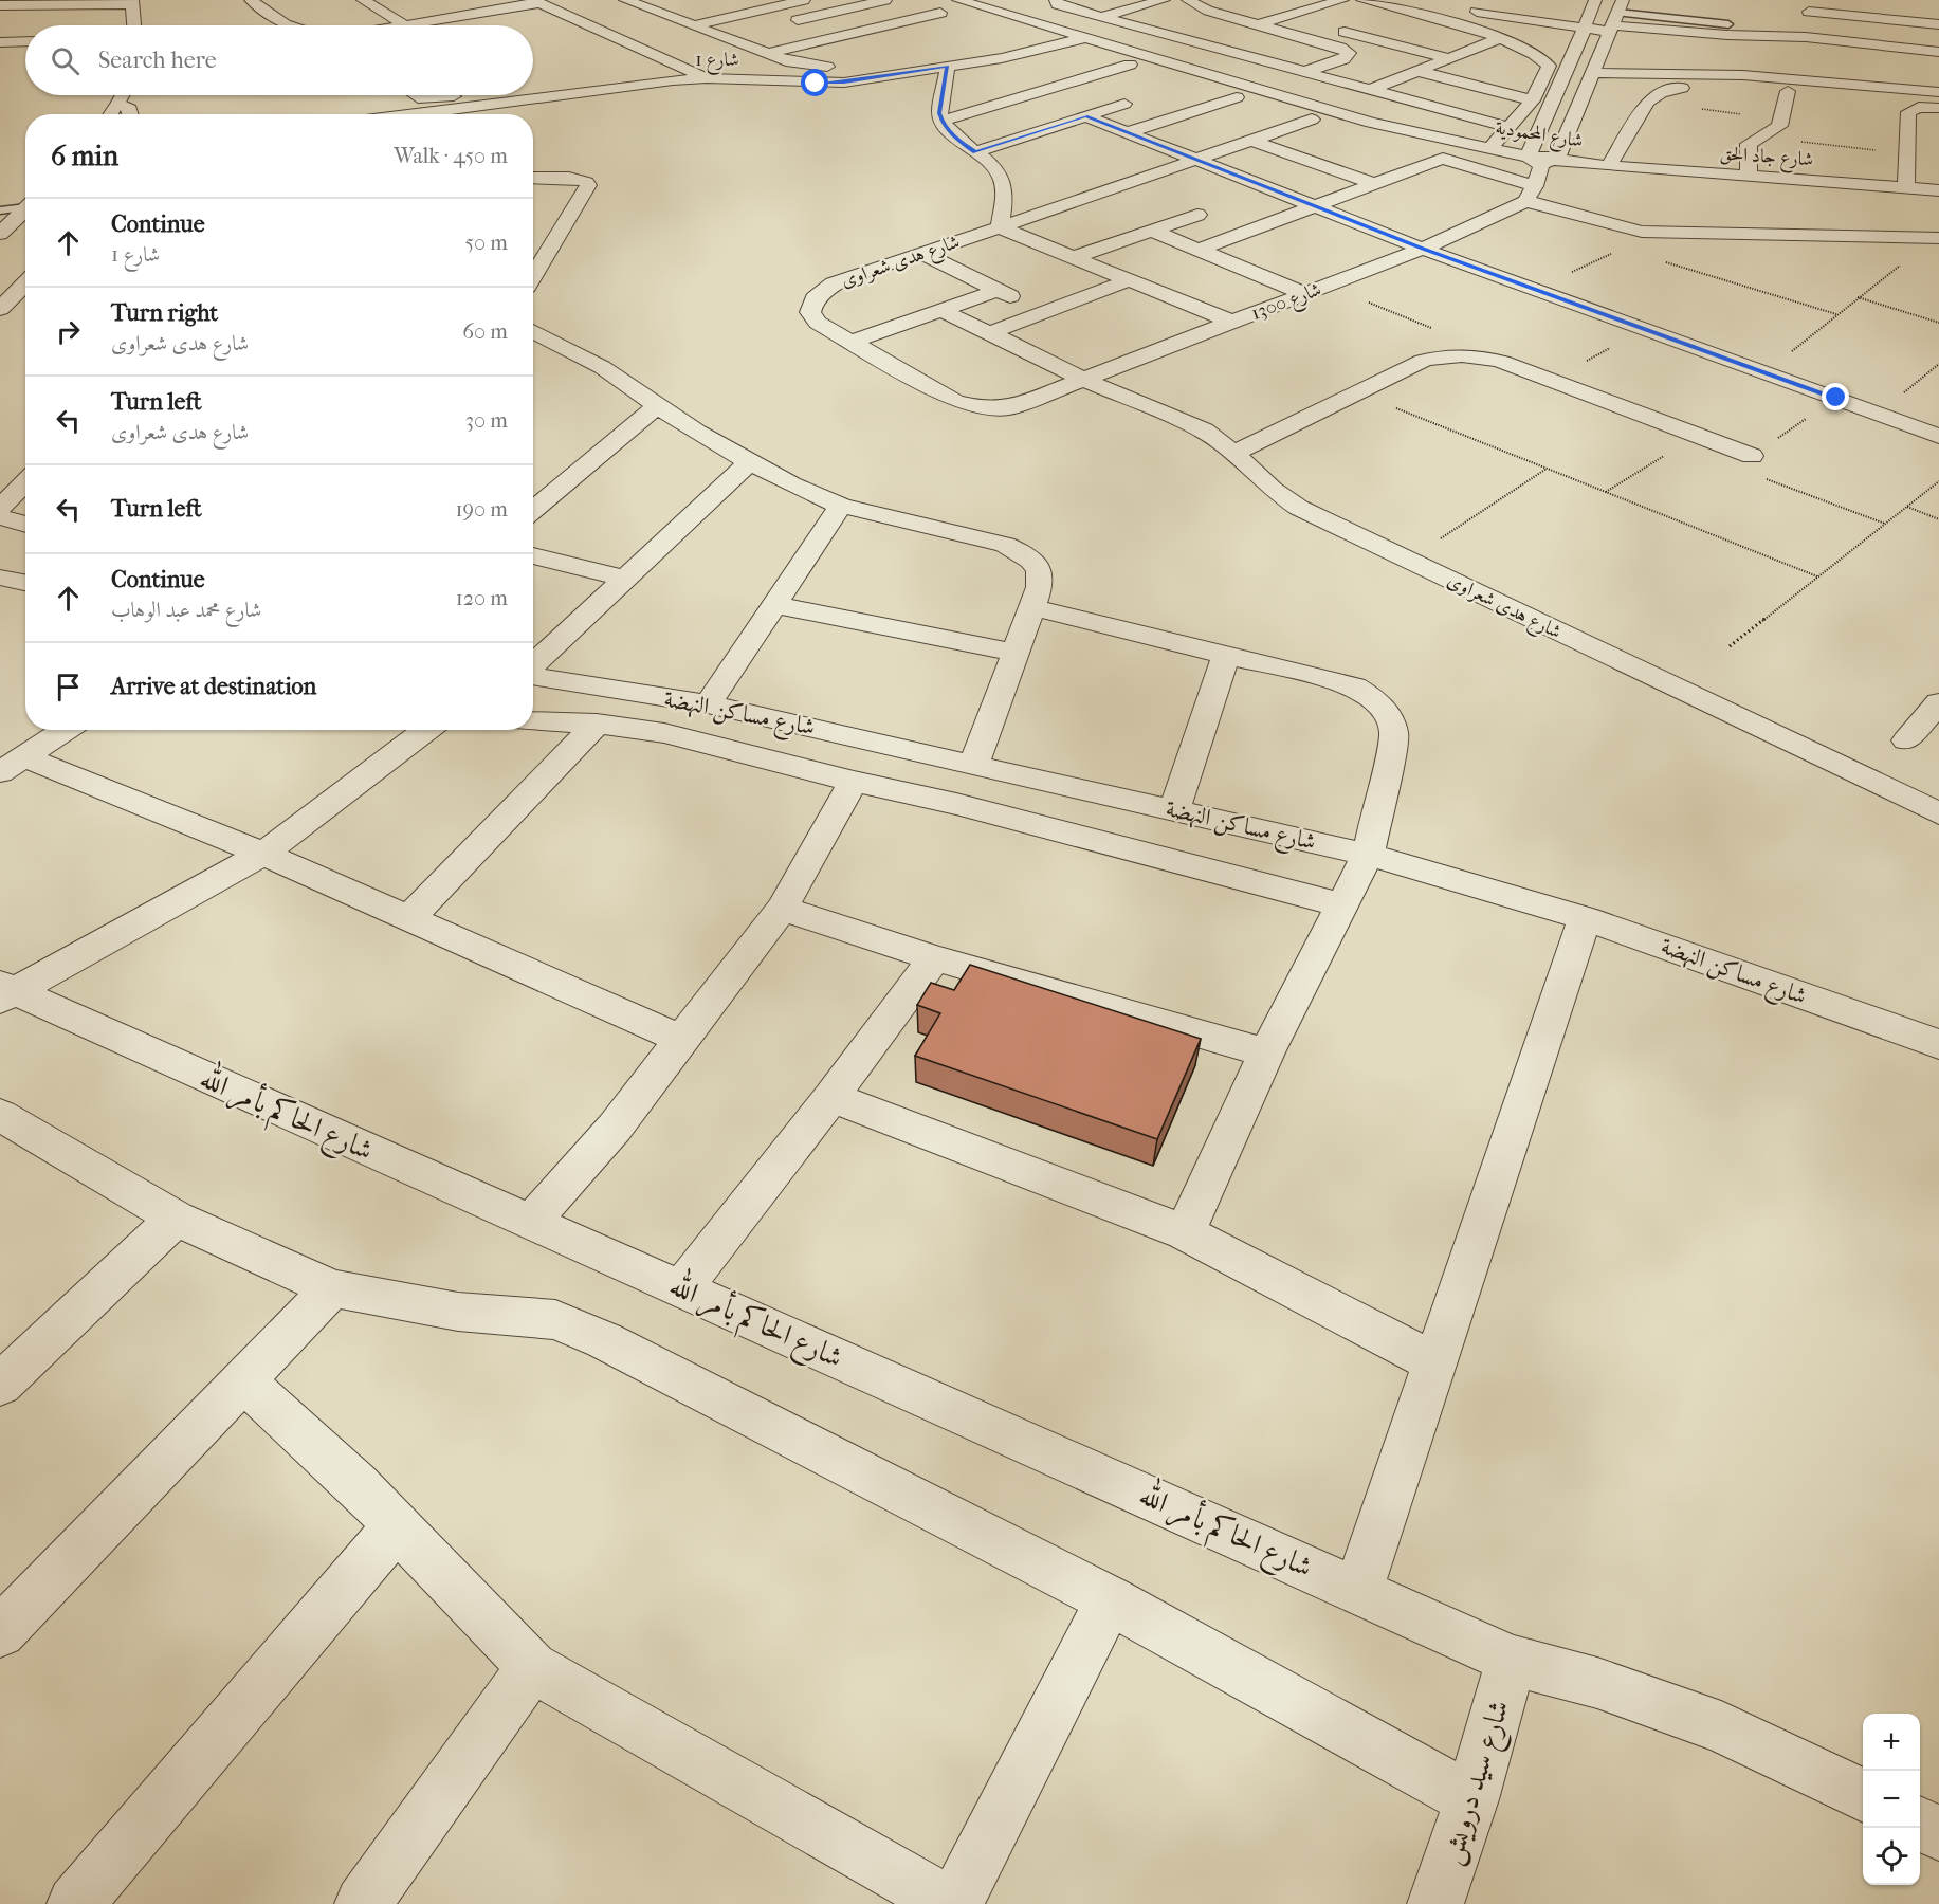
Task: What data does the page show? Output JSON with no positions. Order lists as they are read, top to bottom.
{
  "streets": {
    "street": [
      "شارع 1",
      "شارع المحمودية",
      "شارع جاد الحق",
      "شارع هدى شعراوى",
      "شارع 1300",
      "شارع مساكن النهضة",
      "شارع الحاكم بأمر الله",
      "شارع سيد درويش"
    ]
  },
  "crossings": [
    ["شارع 1", "شارع المحمودية"],
    ["شارع المحمودية", "شارع جاد الحق"],
    ["شارع هدى شعراوى", "شارع 1300"],
    ["شارع الحاكم بأمر الله", "شارع سيد درويش"]
  ],
  "page": {
    "search": "Search here",
    "heading": ["6 min", "Walk · 450 m"],
    "list": [
      ["Continue", "شارع 1", "50 m"],
      ["Turn right", "شارع هدى شعراوى", "60 m"],
      ["Turn left", "شارع هدى شعراوى", "30 m"],
      ["Turn left", "190 m"],
      ["Continue", "شارع محمد عبد الوهاب", "120 m"],
      "Arrive at destination"
    ],
    "map_buttons": ["+", "−"]
  }
}
